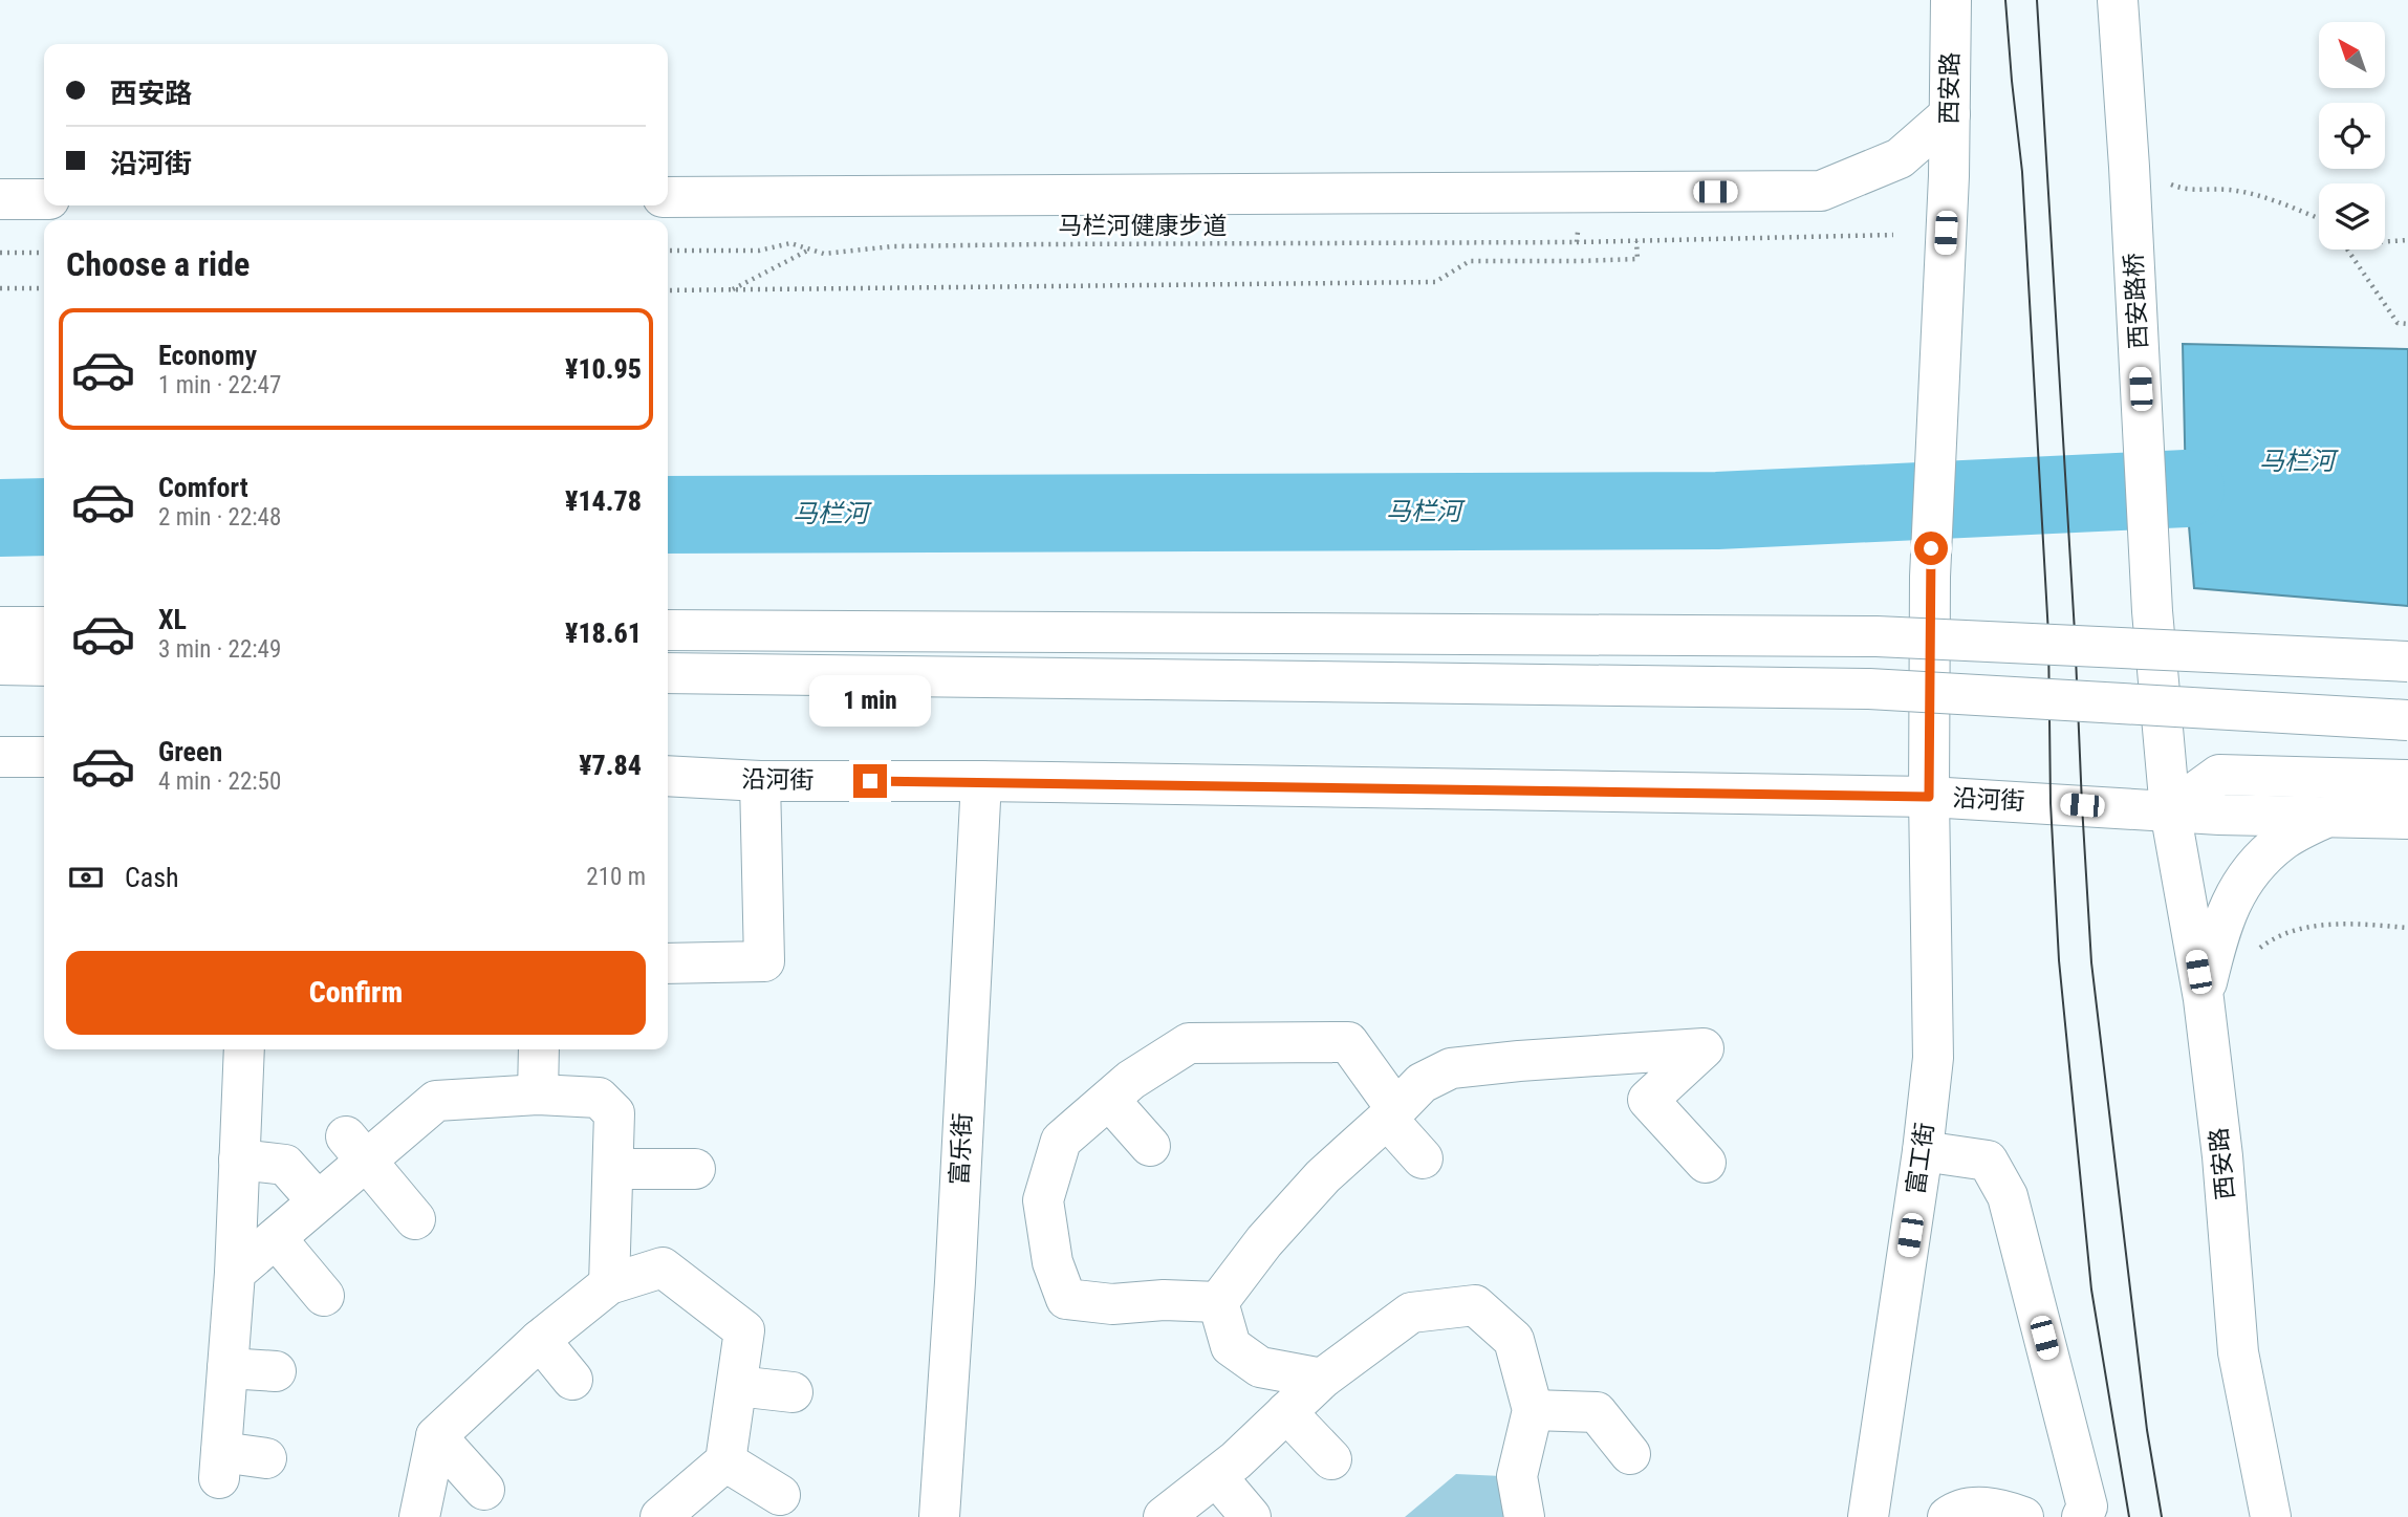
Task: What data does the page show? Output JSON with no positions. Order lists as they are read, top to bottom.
{
  "streets": {
    "main road": [
      "西安路",
      "西安路桥",
      "沿河街",
      "富乐街",
      "富工街"
    ],
    "path": ["马栏河健康步道"]
  },
  "crossings": [
    ["西安路", "西安路桥"],
    ["西安路", "沿河街"],
    ["西安路", "富工街"],
    ["西安路桥", "沿河街"],
    ["沿河街", "富乐街"],
    ["沿河街", "富工街"]
  ],
  "water": ["马栏河"],
  "north": "top left",
  "page": {
    "banner": ["西安路", "沿河街"],
    "heading": "Choose a ride",
    "list": [
      {
        "name": "Economy",
        "note": "1 min · 22:47",
        "value": "¥10.95"
      },
      {
        "name": "Comfort",
        "note": "2 min · 22:48",
        "value": "¥14.78"
      },
      {
        "name": "XL",
        "note": "3 min · 22:49",
        "value": "¥18.61"
      },
      {
        "name": "Green",
        "note": "4 min · 22:50",
        "value": "¥7.84"
      }
    ],
    "bubble": "1 min",
    "pay": ["Cash", "210 m"],
    "buttons": "Confirm"
  }
}
